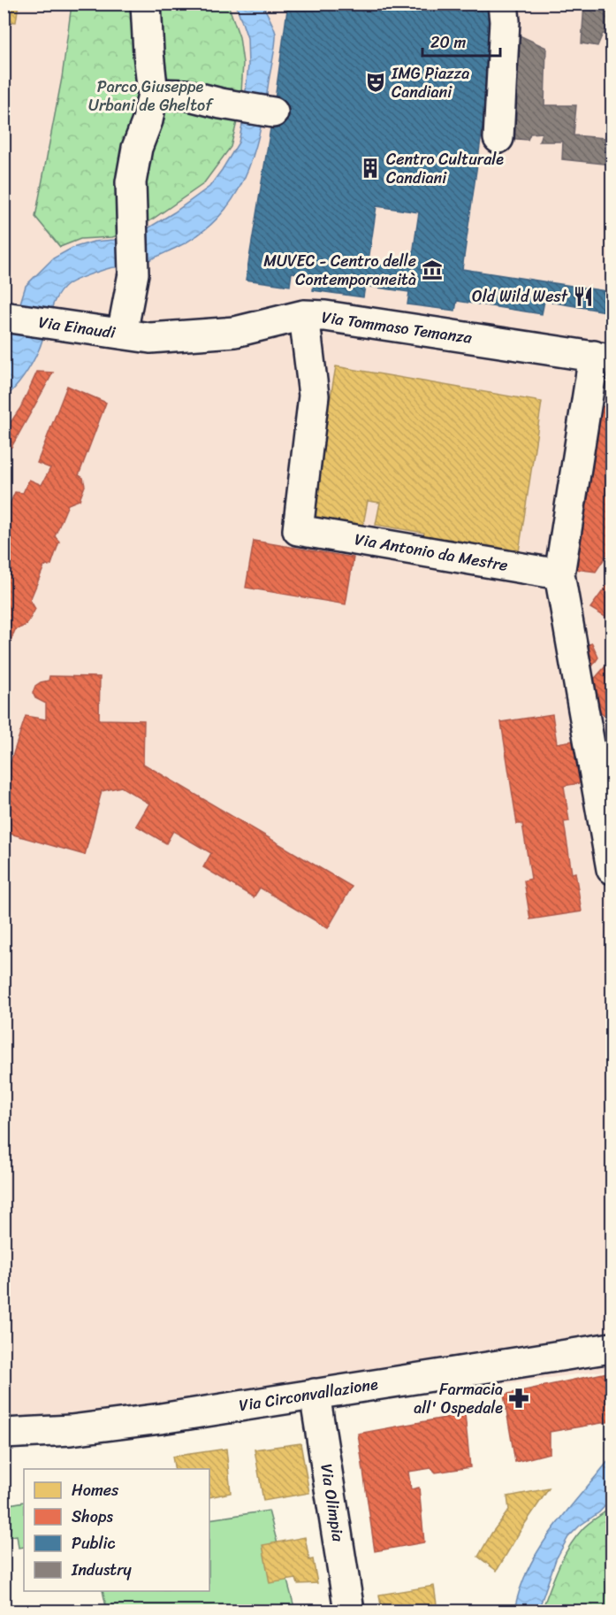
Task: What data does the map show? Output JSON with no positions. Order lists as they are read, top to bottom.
{
  "streets": {
    "street": [
      "Via Einaudi",
      "Via Tommaso Temanza",
      "Via Antonio da Mestre",
      "Via Circonvallazione",
      "Via Olimpia"
    ]
  },
  "crossings": [
    ["Via Einaudi", "Via Tommaso Temanza"],
    ["Via Tommaso Temanza", "Via Antonio da Mestre"],
    ["Via Circonvallazione", "Via Olimpia"]
  ],
  "parks": ["Parco Giuseppe Urbani de Gheltof"],
  "places": {
    "theatre": ["IMG Piazza Candiani"],
    "building": ["Centro Culturale Candiani"],
    "museum": ["MUVEC - Centro delle Contemporaneità"],
    "restaurant": ["Old Wild West"],
    "pharmacy": ["Farmacia all' Ospedale"]
  },
  "legend": [
    "Homes",
    "Shops",
    "Public",
    "Industry"
  ],
  "scale_bar": "20 m"
}
